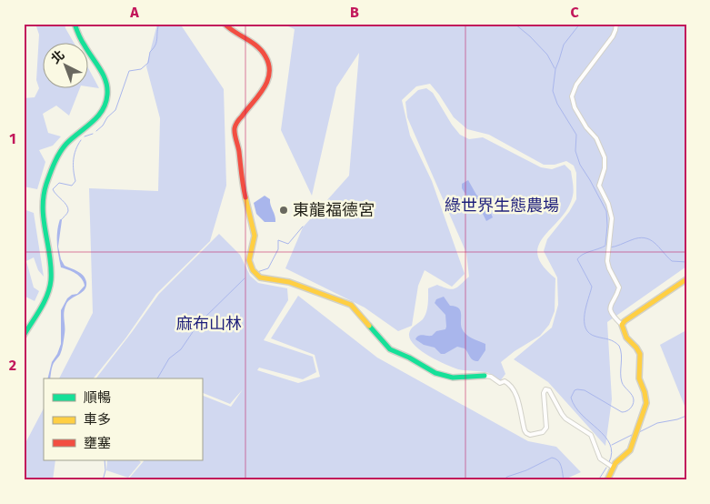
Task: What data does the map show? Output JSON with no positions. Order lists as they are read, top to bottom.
{
  "parks": ["綠世界生態農場", "麻布山林"],
  "places": ["東龍福德宮"],
  "legend": ["順暢", "車多", "壅塞"],
  "north": "top left",
  "grid": {
    "columns": ["A", "B", "C"],
    "rows": ["1", "2"]
  }
}
